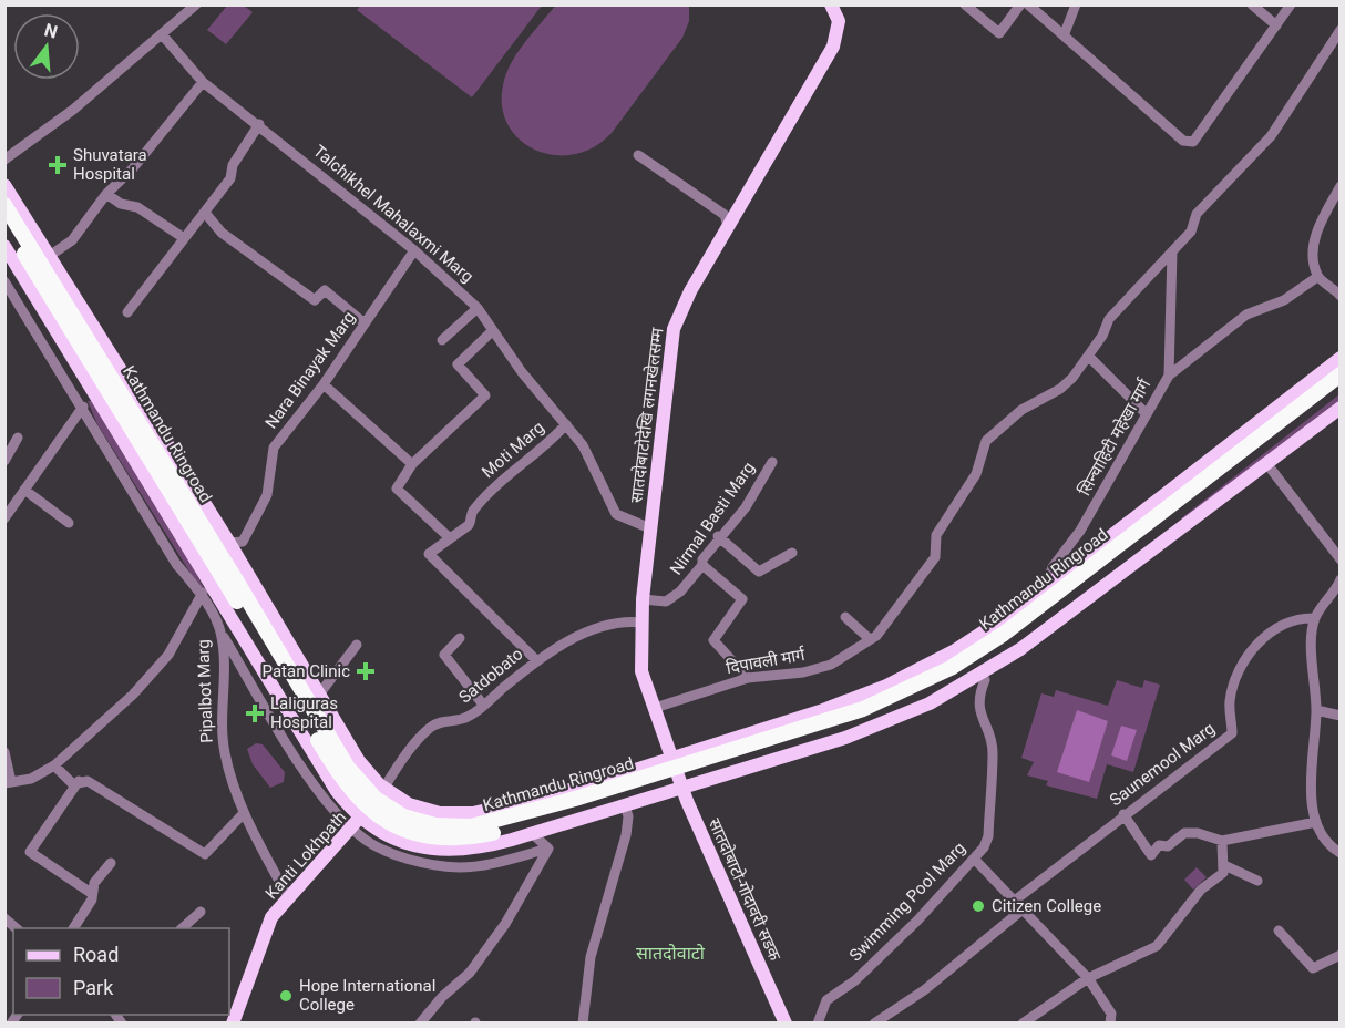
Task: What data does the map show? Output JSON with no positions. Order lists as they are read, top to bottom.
{
  "streets": {
    "highway": ["Kathmandu Ringroad"],
    "main road": ["सातदोबाटोदेखि लगनखेलसम्म", "Kanti Lokhpath", "सातदोबाटो-गोदावरी सडक"],
    "street": [
      "Talchikhel Mahalaxmi Marg",
      "Nara Binayak Marg",
      "सिन्चाहिटी महेखा मार्ग",
      "Moti Marg",
      "Nirmal Basti Marg",
      "दिपावली मार्ग",
      "Satdobato",
      "Pipalbot Marg",
      "Saunemool Marg",
      "Swimming Pool Marg"
    ]
  },
  "crossings": [
    ["Talchikhel Mahalaxmi Marg", "Nara Binayak Marg"],
    ["Talchikhel Mahalaxmi Marg", "सातदोबाटोदेखि लगनखेलसम्म"],
    ["Talchikhel Mahalaxmi Marg", "Moti Marg"],
    ["सातदोबाटोदेखि लगनखेलसम्म", "Nirmal Basti Marg"],
    ["सातदोबाटोदेखि लगनखेलसम्म", "दिपावली मार्ग"],
    ["सातदोबाटोदेखि लगनखेलसम्म", "Satdobato"],
    ["सातदोबाटोदेखि लगनखेलसम्म", "सातदोबाटो-गोदावरी सडक"],
    ["Kathmandu Ringroad", "Satdobato"],
    ["Kathmandu Ringroad", "Kanti Lokhpath"],
    ["Kathmandu Ringroad", "सातदोबाटो-गोदावरी सडक"],
    ["सिन्चाहिटी महेखा मार्ग", "दिपावली मार्ग"],
    ["Moti Marg", "Satdobato"],
    ["दिपावली मार्ग", "सातदोबाटो-गोदावरी सडक"],
    ["Satdobato", "Kanti Lokhpath"],
    ["Pipalbot Marg", "Kanti Lokhpath"]
  ],
  "districts": ["सातदोवाटो"],
  "places": {
    "health": ["Shuvatara Hospital", "Patan Clinic", "Laliguras Hospital"],
    "other": ["Citizen College", "Hope International College"]
  },
  "legend": ["Road", "Park"],
  "north": "top"
}
